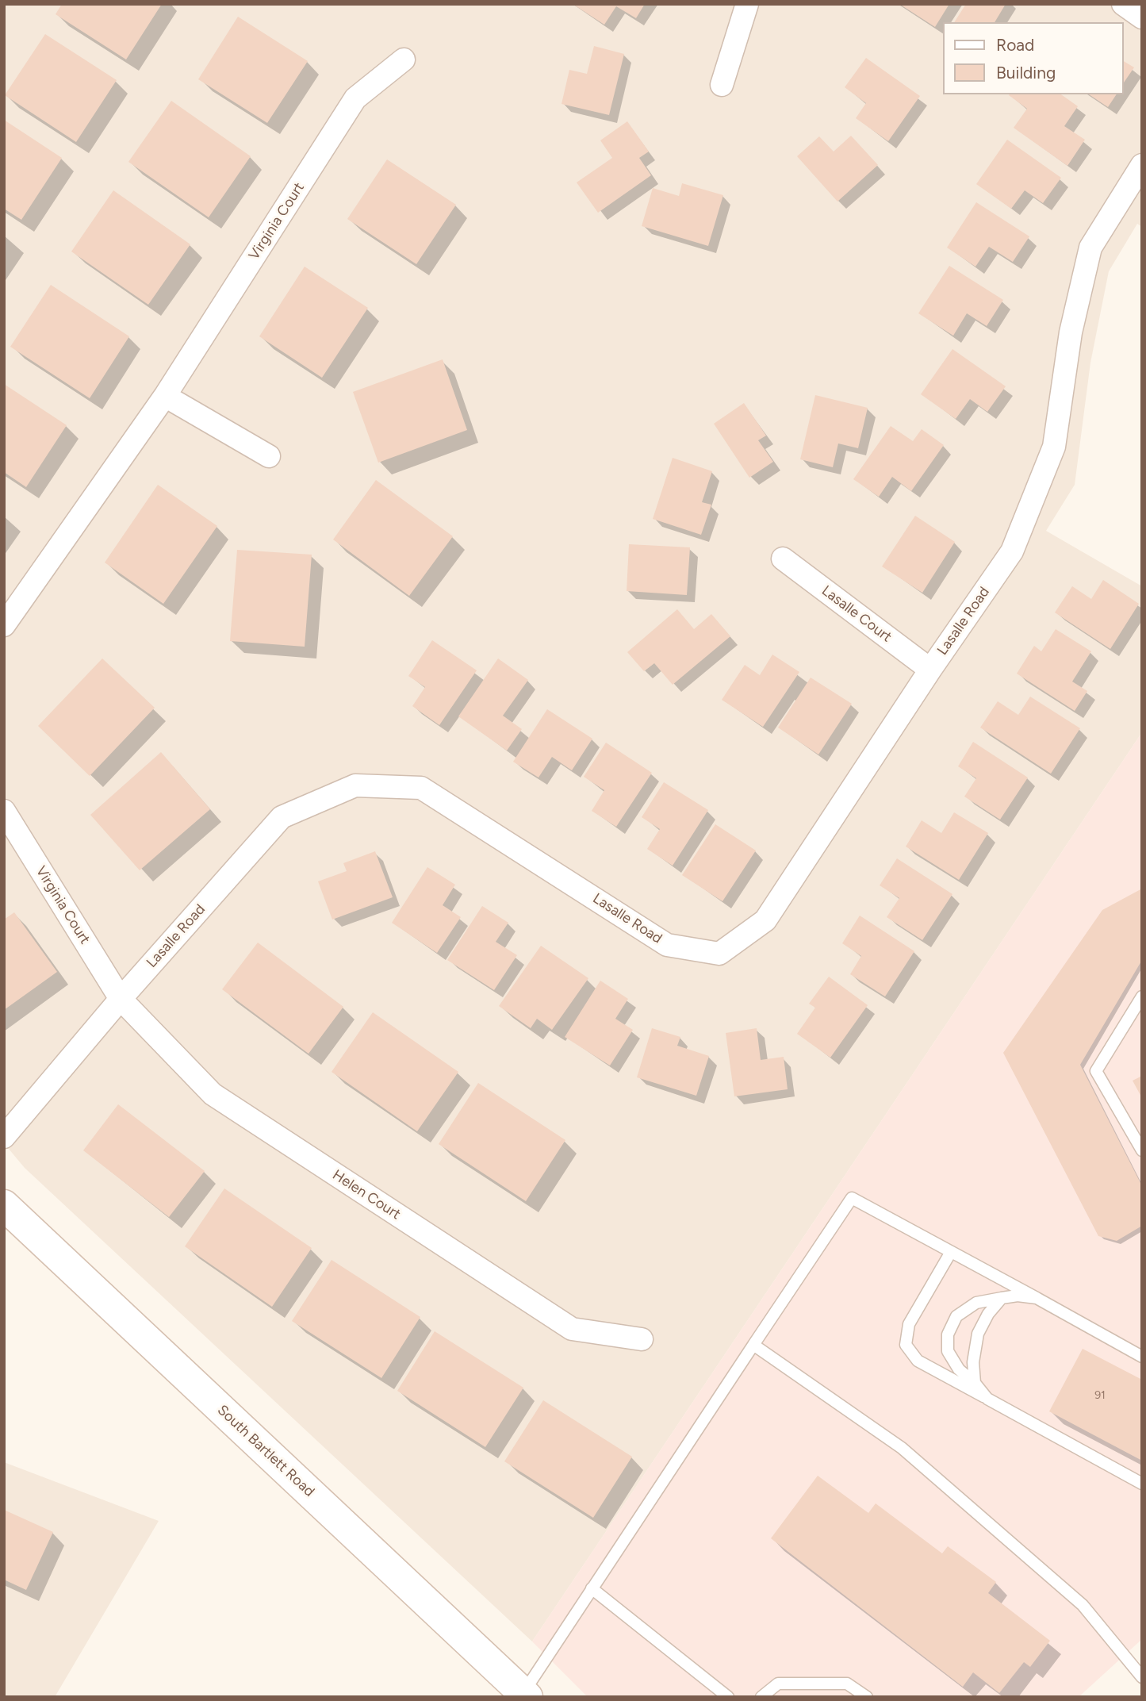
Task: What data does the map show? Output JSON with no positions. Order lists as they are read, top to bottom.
{
  "streets": {
    "main road": ["South Bartlett Road"],
    "street": [
      "Virginia Court",
      "Lasalle Court",
      "Lasalle Road",
      "Helen Court"
    ]
  },
  "crossings": [
    ["Virginia Court", "Lasalle Road"],
    ["Virginia Court", "Helen Court"],
    ["Lasalle Court", "Lasalle Road"],
    ["Lasalle Road", "Helen Court"]
  ],
  "house_numbers": ["91"],
  "legend": ["Road", "Building"]
}
